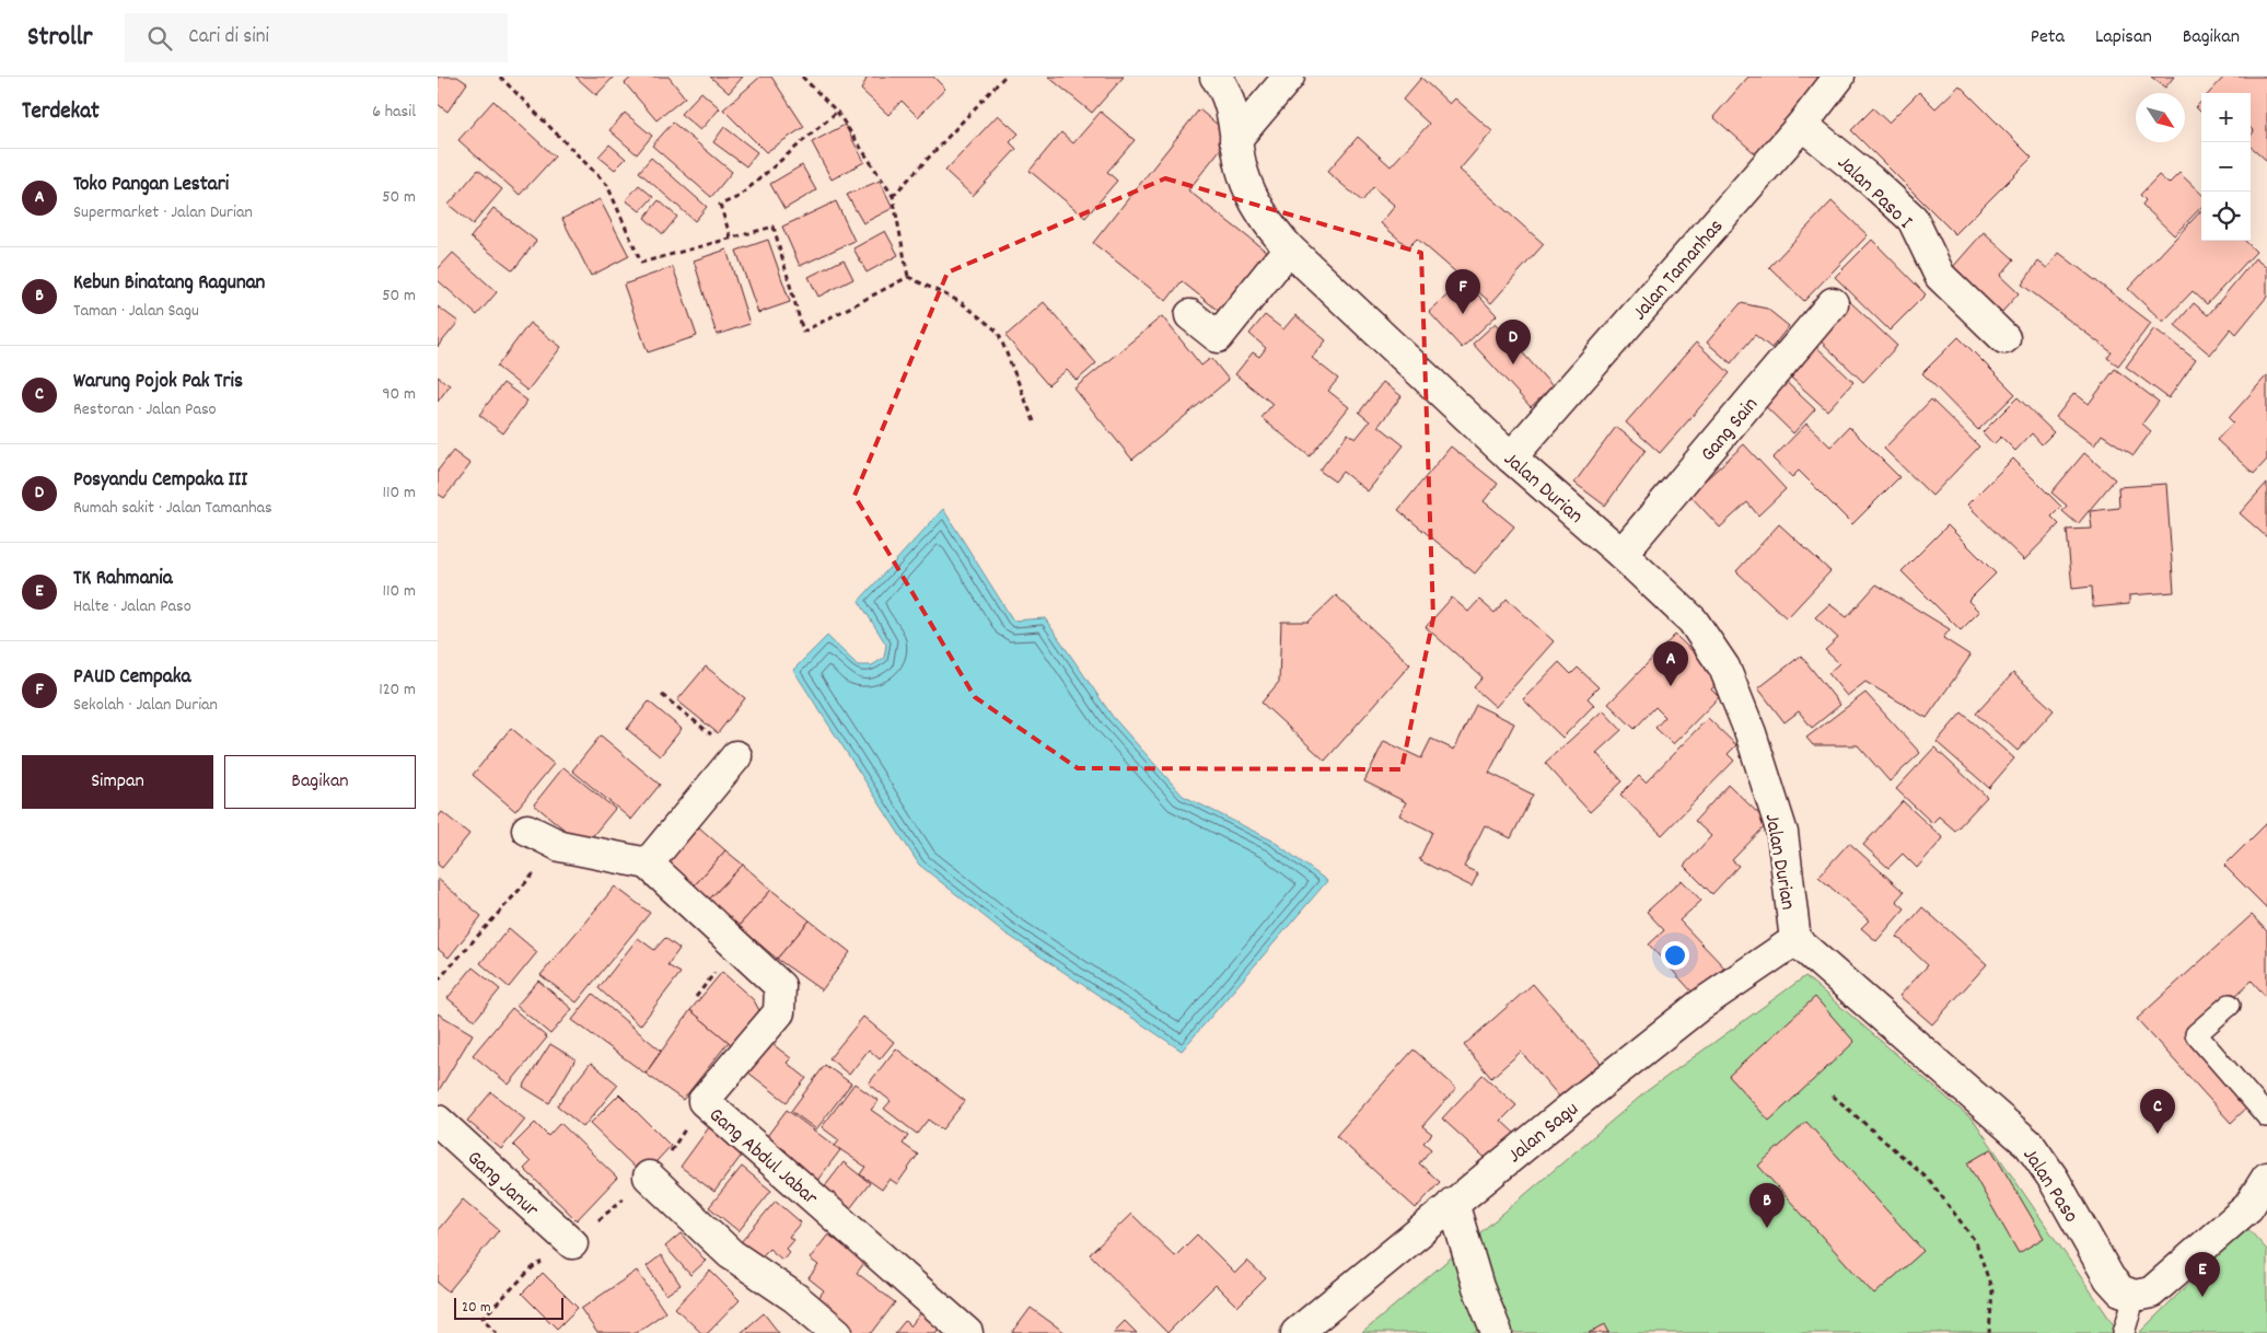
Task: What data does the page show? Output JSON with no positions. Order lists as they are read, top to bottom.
{
  "streets": {
    "street": [
      "Jalan Paso I",
      "Jalan Tamanhas",
      "Gang Sain",
      "Jalan Durian",
      "Jalan Sagu",
      "Gang Abdul Jabar",
      "Gang Janur",
      "Jalan Paso"
    ]
  },
  "crossings": [
    ["Jalan Paso I", "Jalan Tamanhas"],
    ["Jalan Tamanhas", "Jalan Durian"],
    ["Gang Sain", "Jalan Durian"],
    ["Jalan Durian", "Jalan Sagu"],
    ["Jalan Durian", "Jalan Paso"],
    ["Jalan Sagu", "Jalan Paso"]
  ],
  "scale_bar": "20 m",
  "north": "bottom right",
  "page": {
    "header": "Strollr",
    "search": "Cari di sini",
    "nav": ["Peta", "Lapisan", "Bagikan"],
    "heading": ["Terdekat", "6 hasil"],
    "map_buttons": ["+", "−"],
    "list": [
      {
        "mark": "A",
        "name": "Toko Pangan Lestari",
        "note": "Supermarket · Jalan Durian",
        "value": "50 m"
      },
      {
        "mark": "B",
        "name": "Kebun Binatang Ragunan",
        "note": "Taman · Jalan Sagu",
        "value": "50 m"
      },
      {
        "mark": "C",
        "name": "Warung Pojok Pak Tris",
        "note": "Restoran · Jalan Paso",
        "value": "90 m"
      },
      {
        "mark": "D",
        "name": "Posyandu Cempaka III",
        "note": "Rumah sakit · Jalan Tamanhas",
        "value": "110 m"
      },
      {
        "mark": "E",
        "name": "TK Rahmania",
        "note": "Halte · Jalan Paso",
        "value": "110 m"
      },
      {
        "mark": "F",
        "name": "PAUD Cempaka",
        "note": "Sekolah · Jalan Durian",
        "value": "120 m"
      }
    ],
    "pins": [
      "F",
      "D",
      "A",
      "C",
      "B",
      "E"
    ],
    "buttons": ["Simpan", "Bagikan"],
    "scale": "20 m"
  }
}
